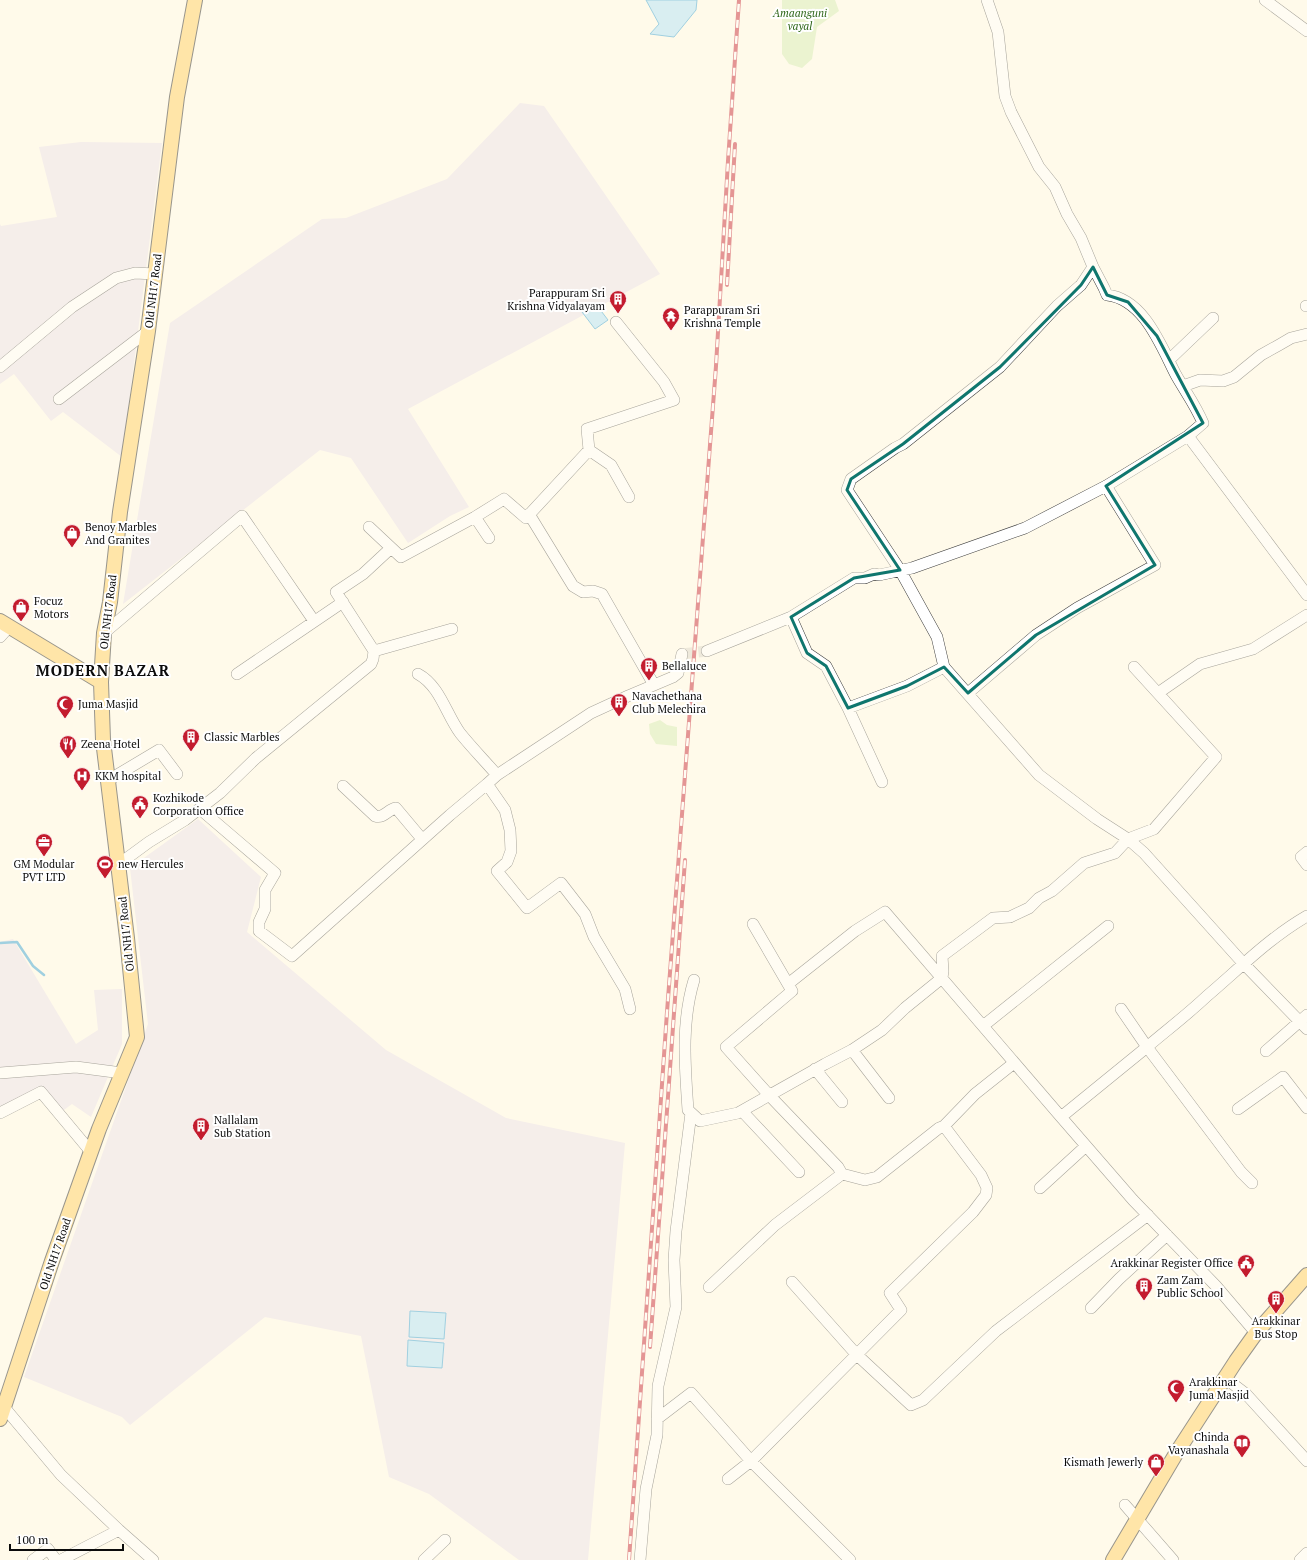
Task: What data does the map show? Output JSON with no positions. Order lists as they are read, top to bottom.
{
  "streets": {
    "main road": ["Old NH17 Road"]
  },
  "districts": ["MODERN BAZAR"],
  "parks": ["Amaanguni vayal"],
  "places": {
    "building": [
      "Parappuram Sri Krishna Vidyalayam",
      "Bellaluce",
      "Navachethana Club Melechira",
      "Classic Marbles",
      "Nallalam Sub Station",
      "Zam Zam Public School",
      "Arakkinar Bus Stop"
    ],
    "temple": ["Parappuram Sri Krishna Temple"],
    "shop": ["Benoy Marbles And Granites", "Focuz Motors", "Kismath Jewerly"],
    "mosque": ["Juma Masjid", "Arakkinar Juma Masjid"],
    "restaurant": ["Zeena Hotel"],
    "hospital": ["KKM hospital"],
    "public building": ["Kozhikode Corporation Office", "Arakkinar Register Office"],
    "office": ["GM Modular PVT LTD"],
    "sports": ["new Hercules"],
    "library": ["Chinda Vayanashala"]
  },
  "scale_bar": "100 m"
}
